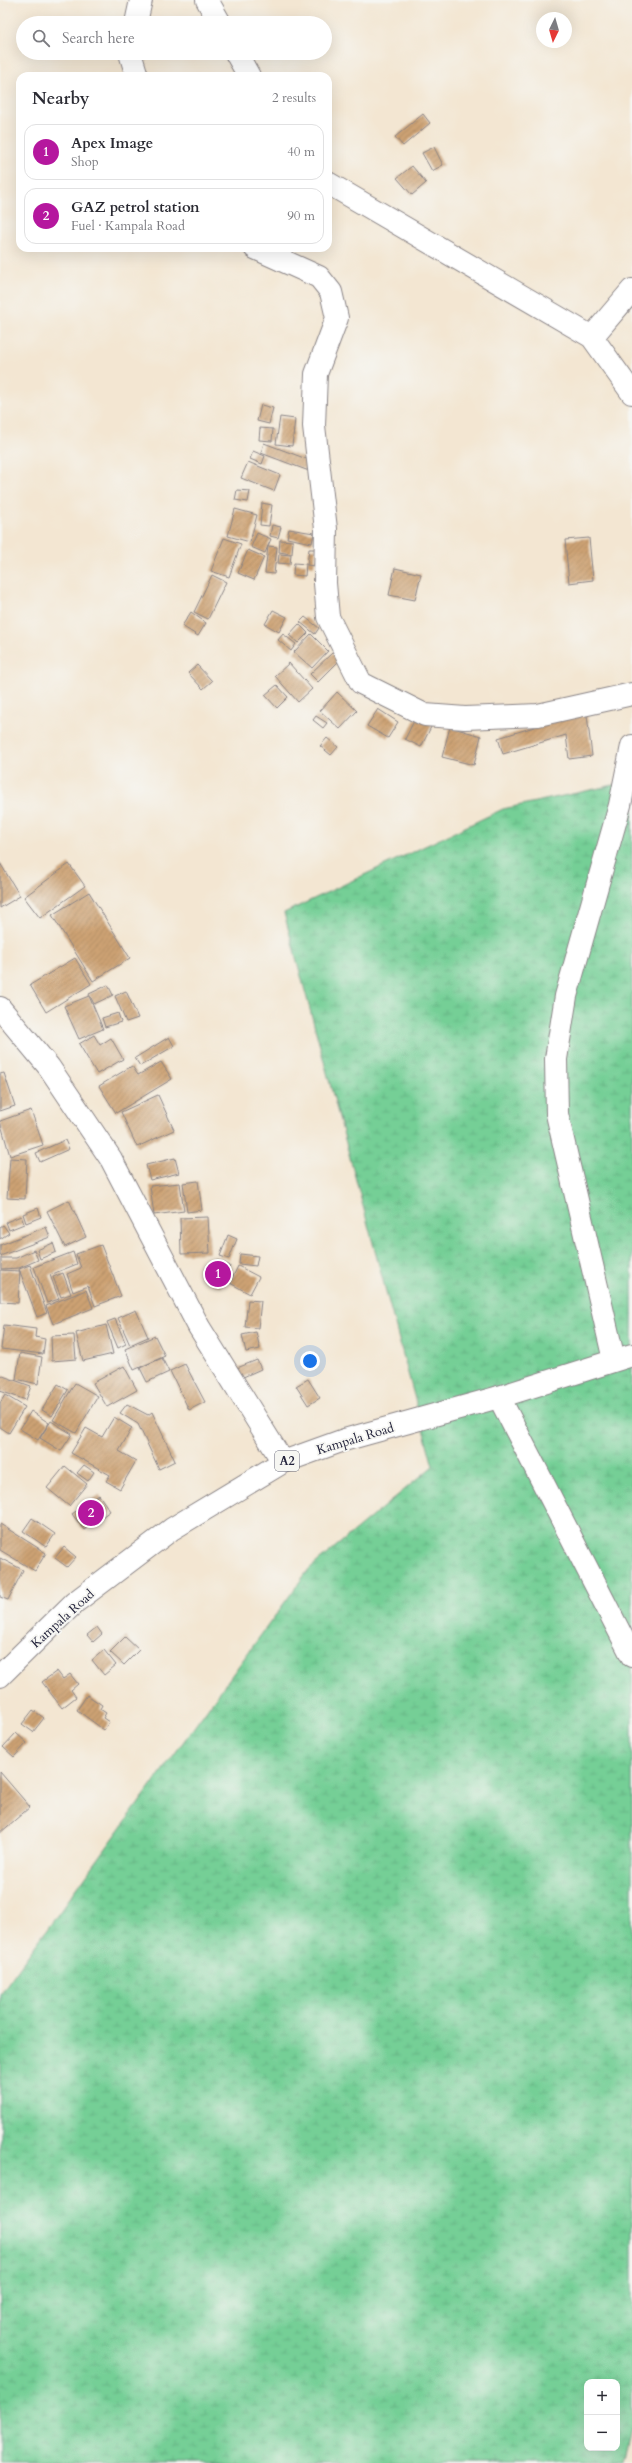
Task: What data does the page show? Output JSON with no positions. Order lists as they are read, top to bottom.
{
  "streets": {
    "street": ["Kampala Road", "A2"]
  },
  "north": "bottom",
  "page": {
    "search": "Search here",
    "heading": ["Nearby", "2 results"],
    "list": [
      {
        "mark": "1",
        "name": "Apex Image",
        "note": "Shop",
        "value": "40 m"
      },
      {
        "mark": "2",
        "name": "GAZ petrol station",
        "note": "Fuel · Kampala Road",
        "value": "90 m"
      }
    ],
    "pins": ["1", "2"],
    "map_buttons": ["+", "−"]
  }
}
